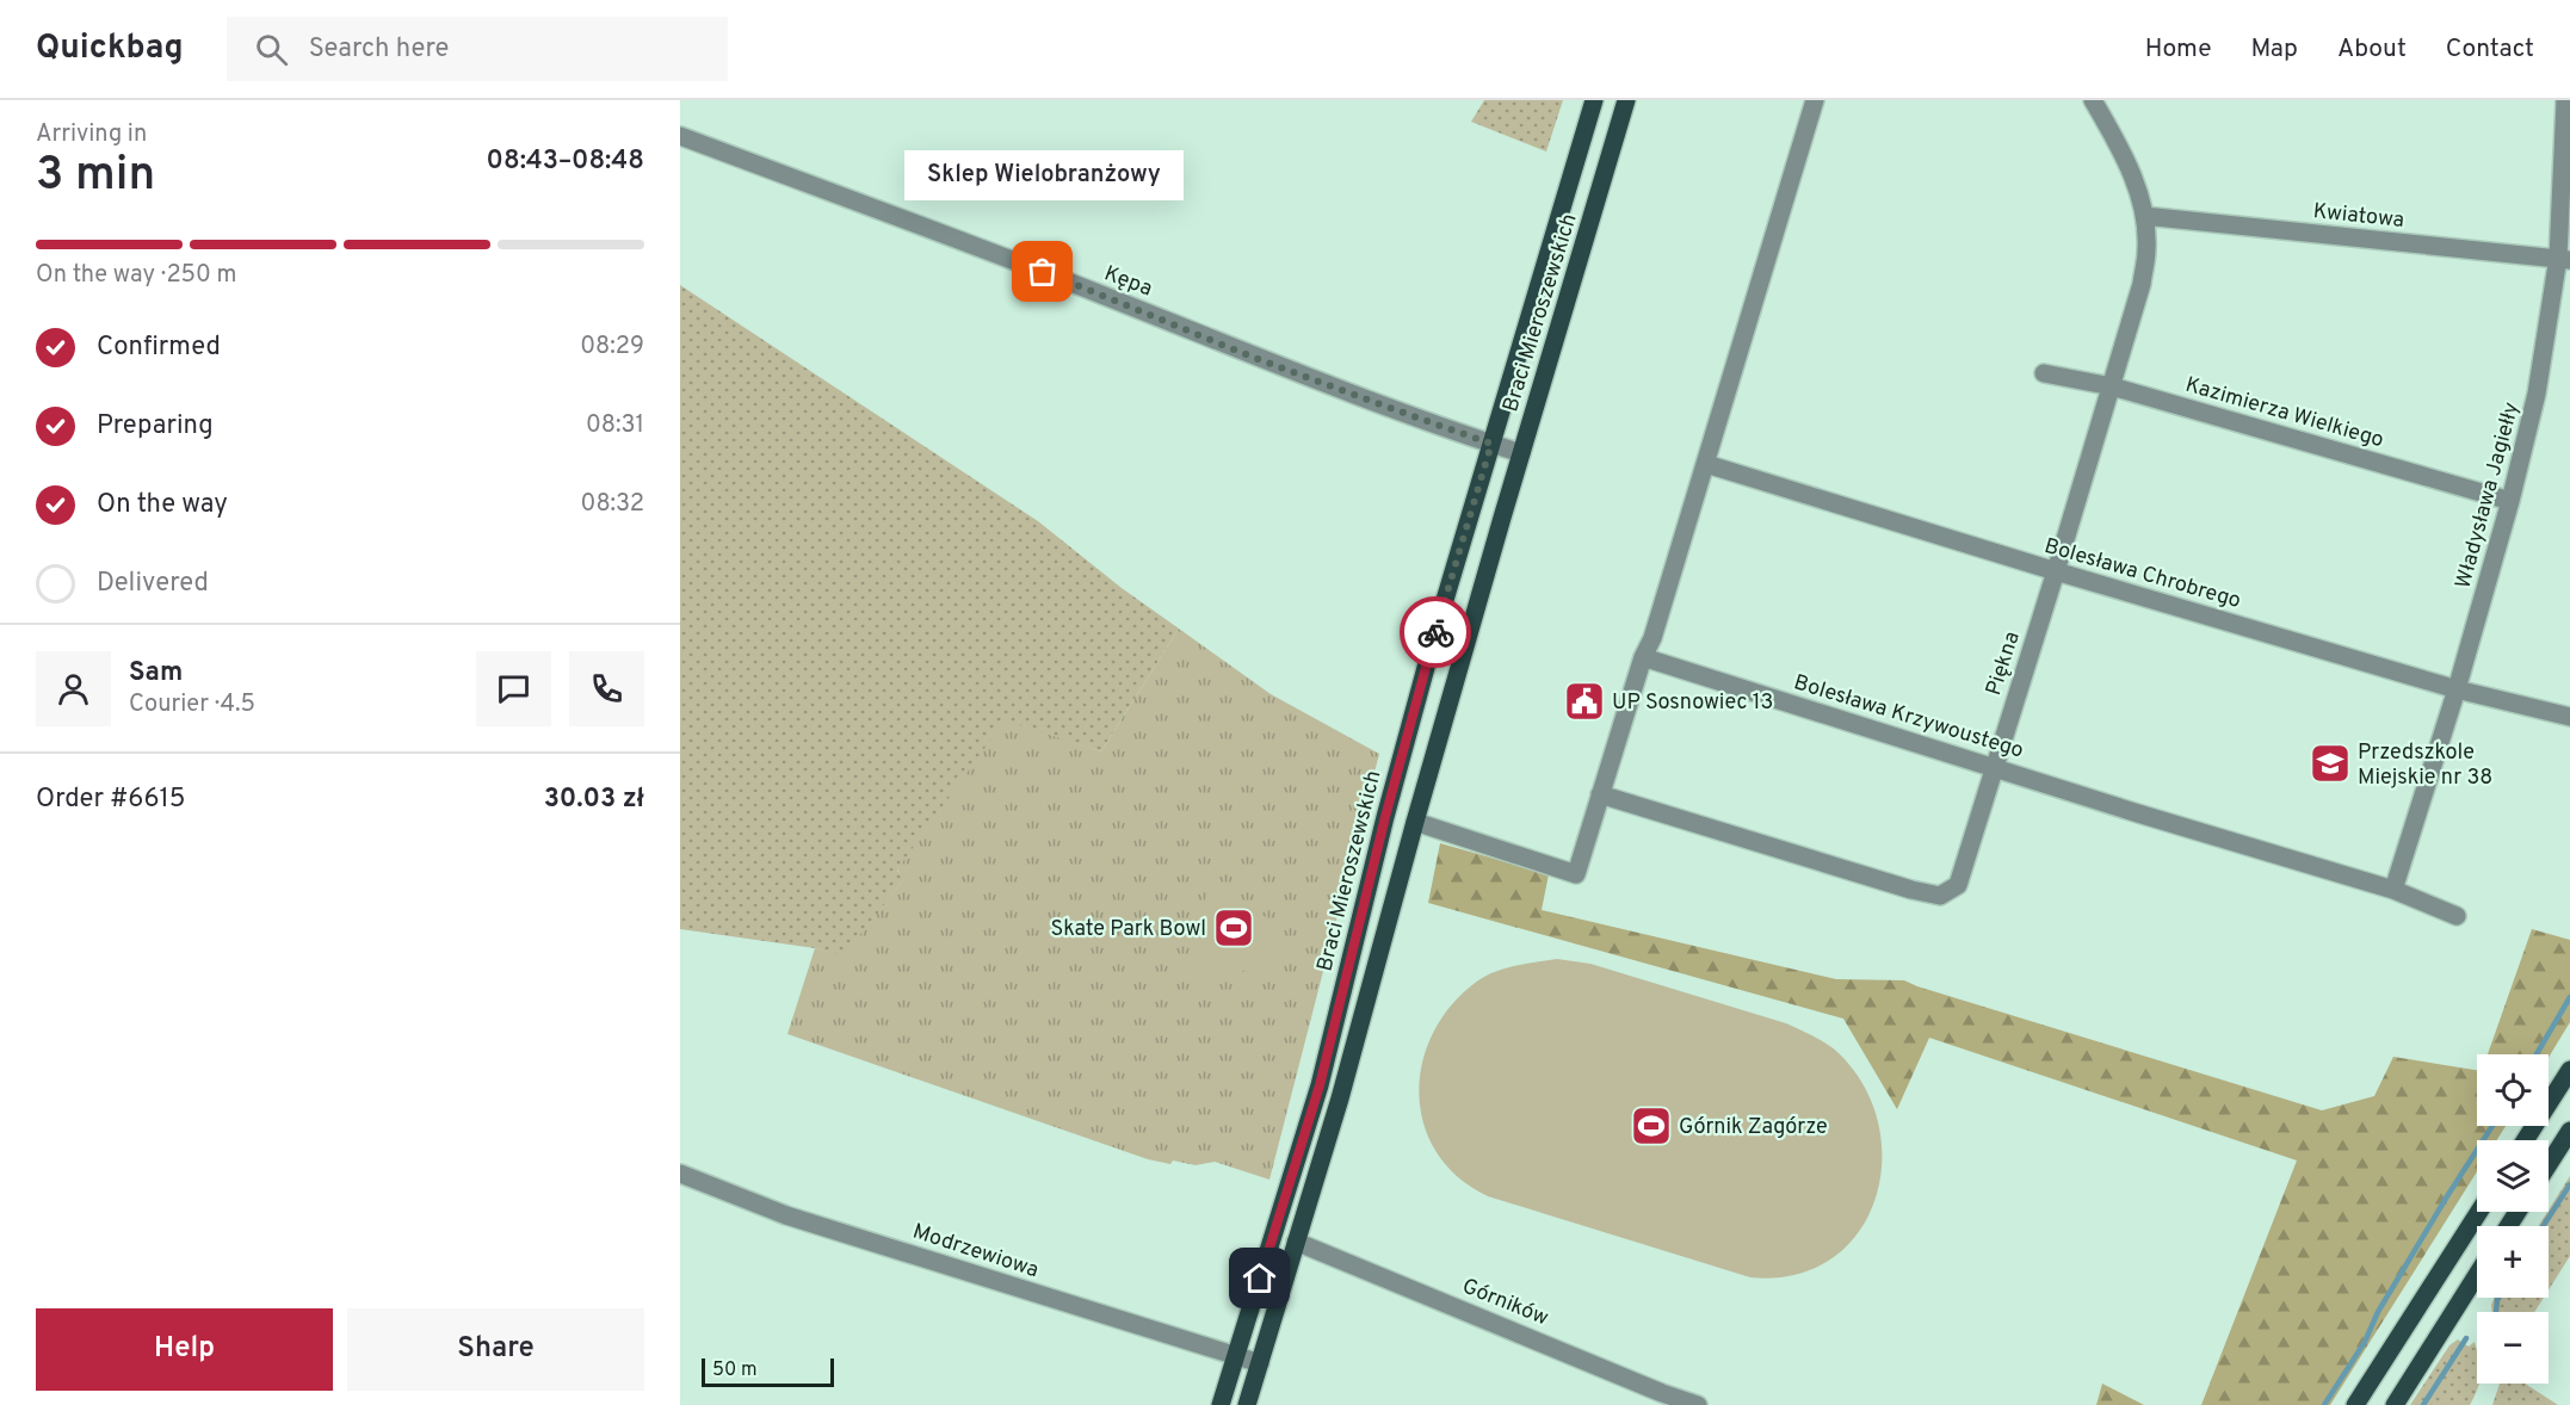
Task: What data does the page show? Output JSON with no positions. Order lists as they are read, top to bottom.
{
  "streets": {
    "main road": ["Braci Mieroszewskich"],
    "street": [
      "Kwiatowa",
      "Kępa",
      "Kazimierza Wielkiego",
      "Władysława Jagiełły",
      "Bolesława Chrobrego",
      "Piękna",
      "Bolesława Krzywoustego",
      "Modrzewiowa",
      "Górników"
    ]
  },
  "crossings": [
    ["Kwiatowa", "Władysława Jagiełły"],
    ["Kwiatowa", "Piękna"],
    ["Kępa", "Braci Mieroszewskich"],
    ["Braci Mieroszewskich", "Modrzewiowa"],
    ["Braci Mieroszewskich", "Górników"],
    ["Kazimierza Wielkiego", "Władysława Jagiełły"],
    ["Kazimierza Wielkiego", "Piękna"],
    ["Władysława Jagiełły", "Bolesława Chrobrego"],
    ["Władysława Jagiełły", "Bolesława Krzywoustego"],
    ["Bolesława Chrobrego", "Piękna"],
    ["Piękna", "Bolesława Krzywoustego"]
  ],
  "places": {
    "other": ["Sklep Wielobranżowy"],
    "public building": ["UP Sosnowiec 13"],
    "school or university": ["Przedszkole Miejskie nr 38"],
    "sports": ["Skate Park Bowl", "Górnik Zagórze"]
  },
  "scale_bar": "50 m",
  "page": {
    "header": "Quickbag",
    "search": "Search here",
    "nav": [
      "Home",
      "Map",
      "About",
      "Contact"
    ],
    "heading": ["3 min", "Arriving in", "08:43–08:48"],
    "panel": [
      "Sam",
      "Courier · 4.5",
      "Order #6615",
      "30.03 zł"
    ],
    "bubble": "Sklep Wielobranżowy",
    "bar": "On the way · 250 m",
    "list": [
      ["Confirmed", "08:29"],
      ["Preparing", "08:31"],
      ["On the way", "08:32"],
      "Delivered"
    ],
    "map_buttons": ["+", "−"],
    "buttons": ["Help", "Share"],
    "scale": "50 m"
  }
}
